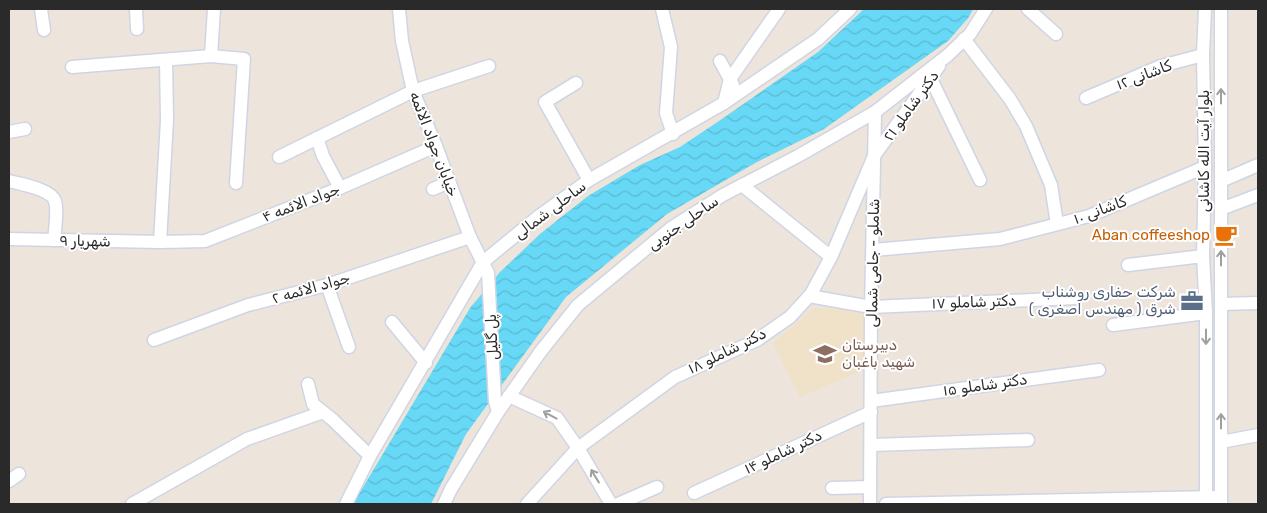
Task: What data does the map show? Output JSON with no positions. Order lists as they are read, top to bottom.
{
  "streets": {
    "street": [
      "کاشانی ۱۲",
      "دکتر شاملو ۲۱",
      "خیابان جواد الائمه",
      "بلوار آیت الله کاشانی",
      "جواد الائمه ۴",
      "ساحلی شمالی",
      "کاشانی ۱۰",
      "ساحلی جنوبی",
      "شهریار ۹",
      "شاملو - جامی شمالی",
      "جواد الائمه ۲",
      "دکتر شاملو ۱۷",
      "پل گلیل",
      "دکتر شاملو ۱۸",
      "دکتر شاملو ۱۵",
      "دکتر شاملو ۱۴"
    ]
  },
  "crossings": [
    ["کاشانی ۱۲", "بلوار آیت الله کاشانی"],
    ["دکتر شاملو ۲۱", "ساحلی جنوبی"],
    ["دکتر شاملو ۲۱", "شاملو - جامی شمالی"],
    ["دکتر شاملو ۲۱", "دکتر شاملو ۱۸"],
    ["خیابان جواد الائمه", "جواد الائمه ۴"],
    ["خیابان جواد الائمه", "ساحلی شمالی"],
    ["خیابان جواد الائمه", "جواد الائمه ۲"],
    ["خیابان جواد الائمه", "پل گلیل"],
    ["بلوار آیت الله کاشانی", "کاشانی ۱۰"],
    ["جواد الائمه ۴", "شهریار ۹"],
    ["ساحلی شمالی", "پل گلیل"],
    ["کاشانی ۱۰", "شاملو - جامی شمالی"],
    ["ساحلی جنوبی", "شاملو - جامی شمالی"],
    ["ساحلی جنوبی", "پل گلیل"],
    ["شاملو - جامی شمالی", "دکتر شاملو ۱۷"],
    ["شاملو - جامی شمالی", "دکتر شاملو ۱۸"],
    ["شاملو - جامی شمالی", "دکتر شاملو ۱۵"],
    ["شاملو - جامی شمالی", "دکتر شاملو ۱۴"],
    ["دکتر شاملو ۱۷", "دکتر شاملو ۱۸"],
    ["دکتر شاملو ۱۵", "دکتر شاملو ۱۴"]
  ],
  "places": {
    "cafe": ["Aban coffeeshop"],
    "office": ["شرکت حفاری روشناب شرق ( مهندس اصغری )"],
    "school or university": ["دبیرستان شهید باغبان"]
  }
}
